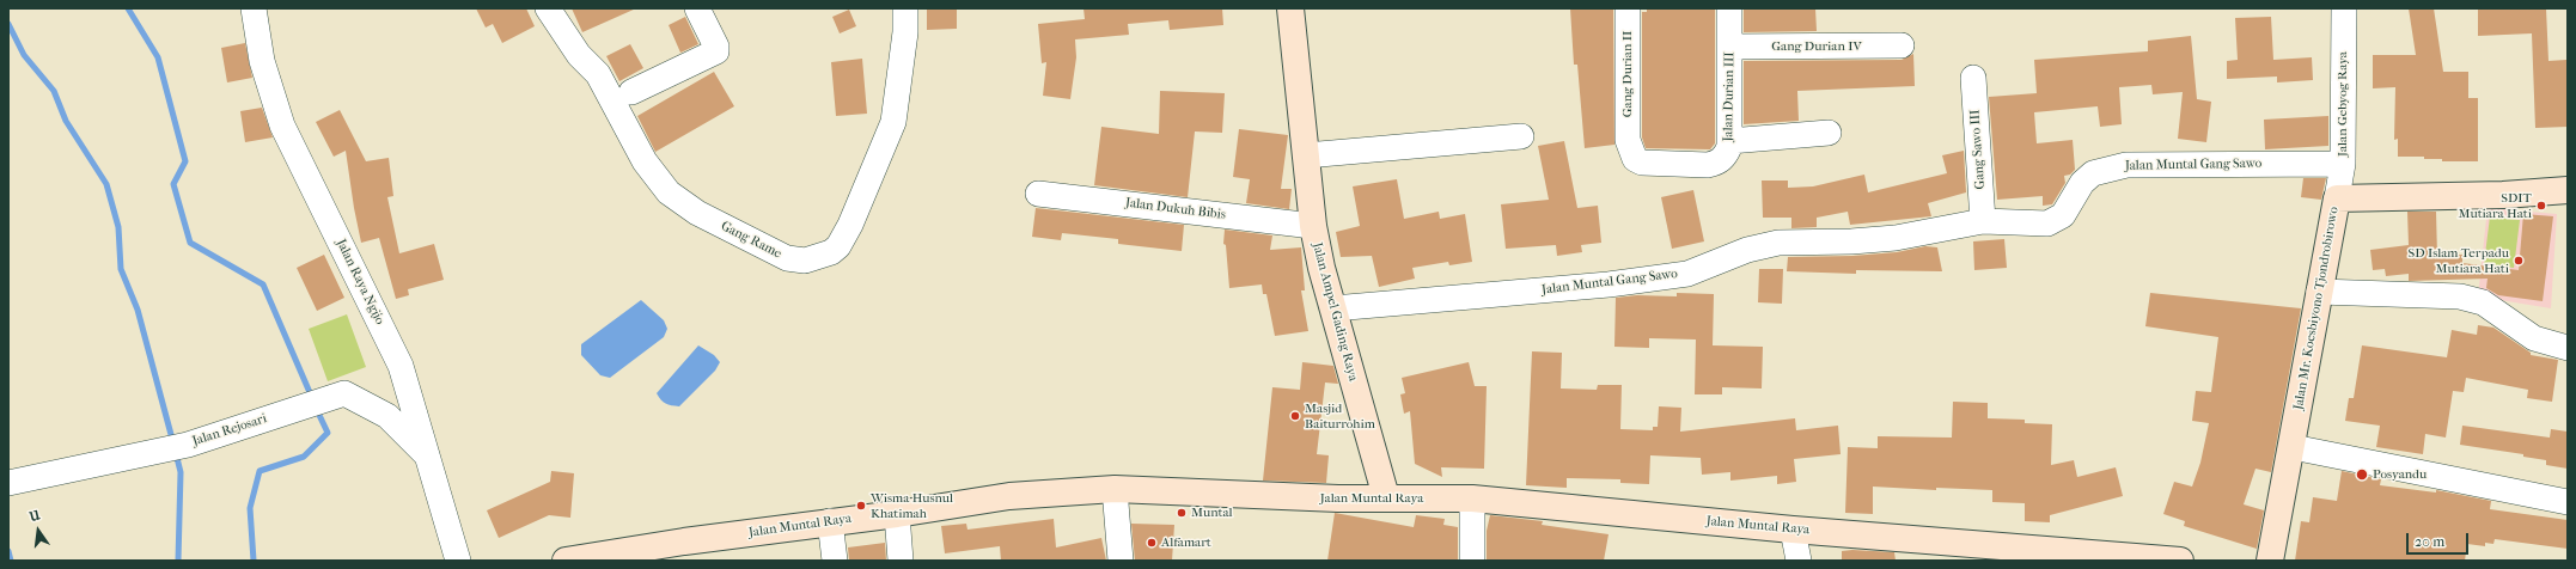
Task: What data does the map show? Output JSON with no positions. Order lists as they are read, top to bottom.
{
  "streets": {
    "main road": ["Jalan Mr. Koesbiyono Tjondrobirowo", "Jalan Ampel Gading Raya", "Jalan Muntal Raya"],
    "street": [
      "Gang Durian IV",
      "Gang Durian II",
      "Jalan Durian III",
      "Jalan Gebyog Raya",
      "Gang Sawo III",
      "Jalan Muntal Gang Sawo",
      "Jalan Dukuh Bibis",
      "Gang Rame",
      "Jalan Raya Ngijo",
      "Jalan Rejosari"
    ]
  },
  "crossings": [
    ["Gang Durian IV", "Jalan Durian III"],
    ["Gang Durian II", "Jalan Durian III"],
    ["Jalan Gebyog Raya", "Jalan Muntal Gang Sawo"],
    ["Jalan Gebyog Raya", "Jalan Mr. Koesbiyono Tjondrobirowo"],
    ["Gang Sawo III", "Jalan Muntal Gang Sawo"],
    ["Jalan Muntal Gang Sawo", "Jalan Ampel Gading Raya"],
    ["Jalan Dukuh Bibis", "Jalan Ampel Gading Raya"],
    ["Jalan Raya Ngijo", "Jalan Rejosari"],
    ["Jalan Ampel Gading Raya", "Jalan Muntal Raya"]
  ],
  "places": [
    "SDIT Mutiara Hati",
    "SD Islam Terpadu Mutiara Hati",
    "Masjid Baiturrohim",
    "Posyandu",
    "Wisma Husnul Khatimah",
    "Muntal",
    "Alfamart"
  ],
  "scale_bar": "20 m",
  "north": "top"
}
